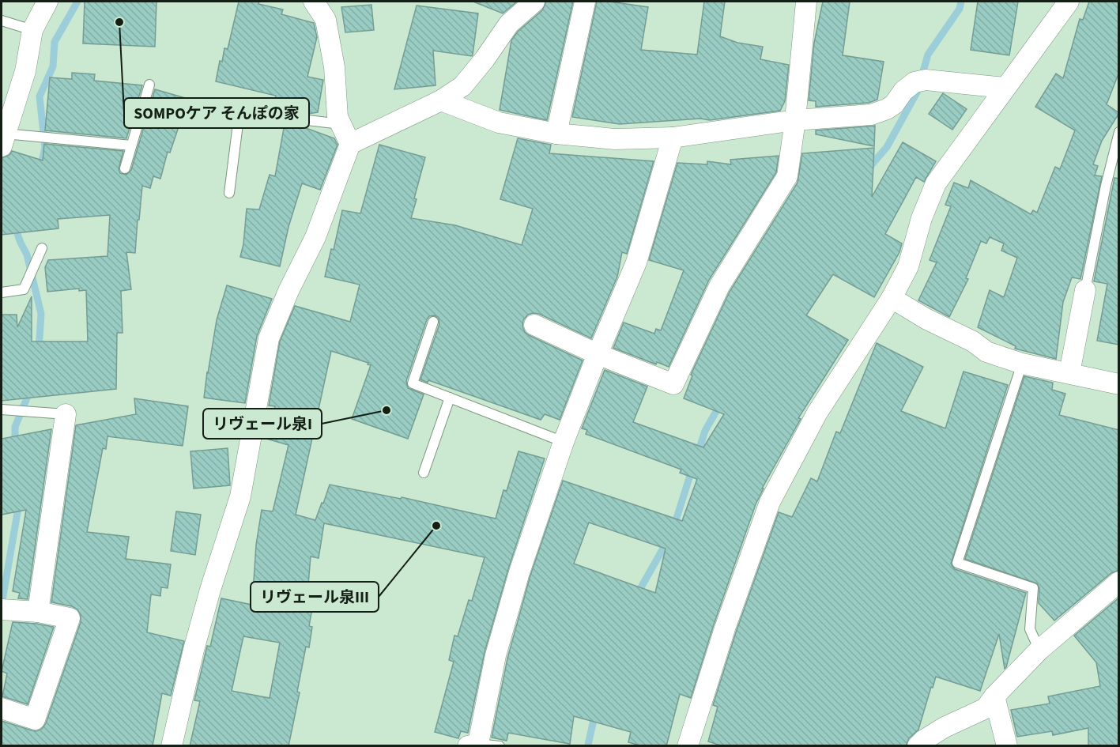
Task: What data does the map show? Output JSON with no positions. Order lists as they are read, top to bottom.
{
  "places": ["SOMPOケア そんぽの家", "リヴェール泉I", "リヴェール泉III"]
}
